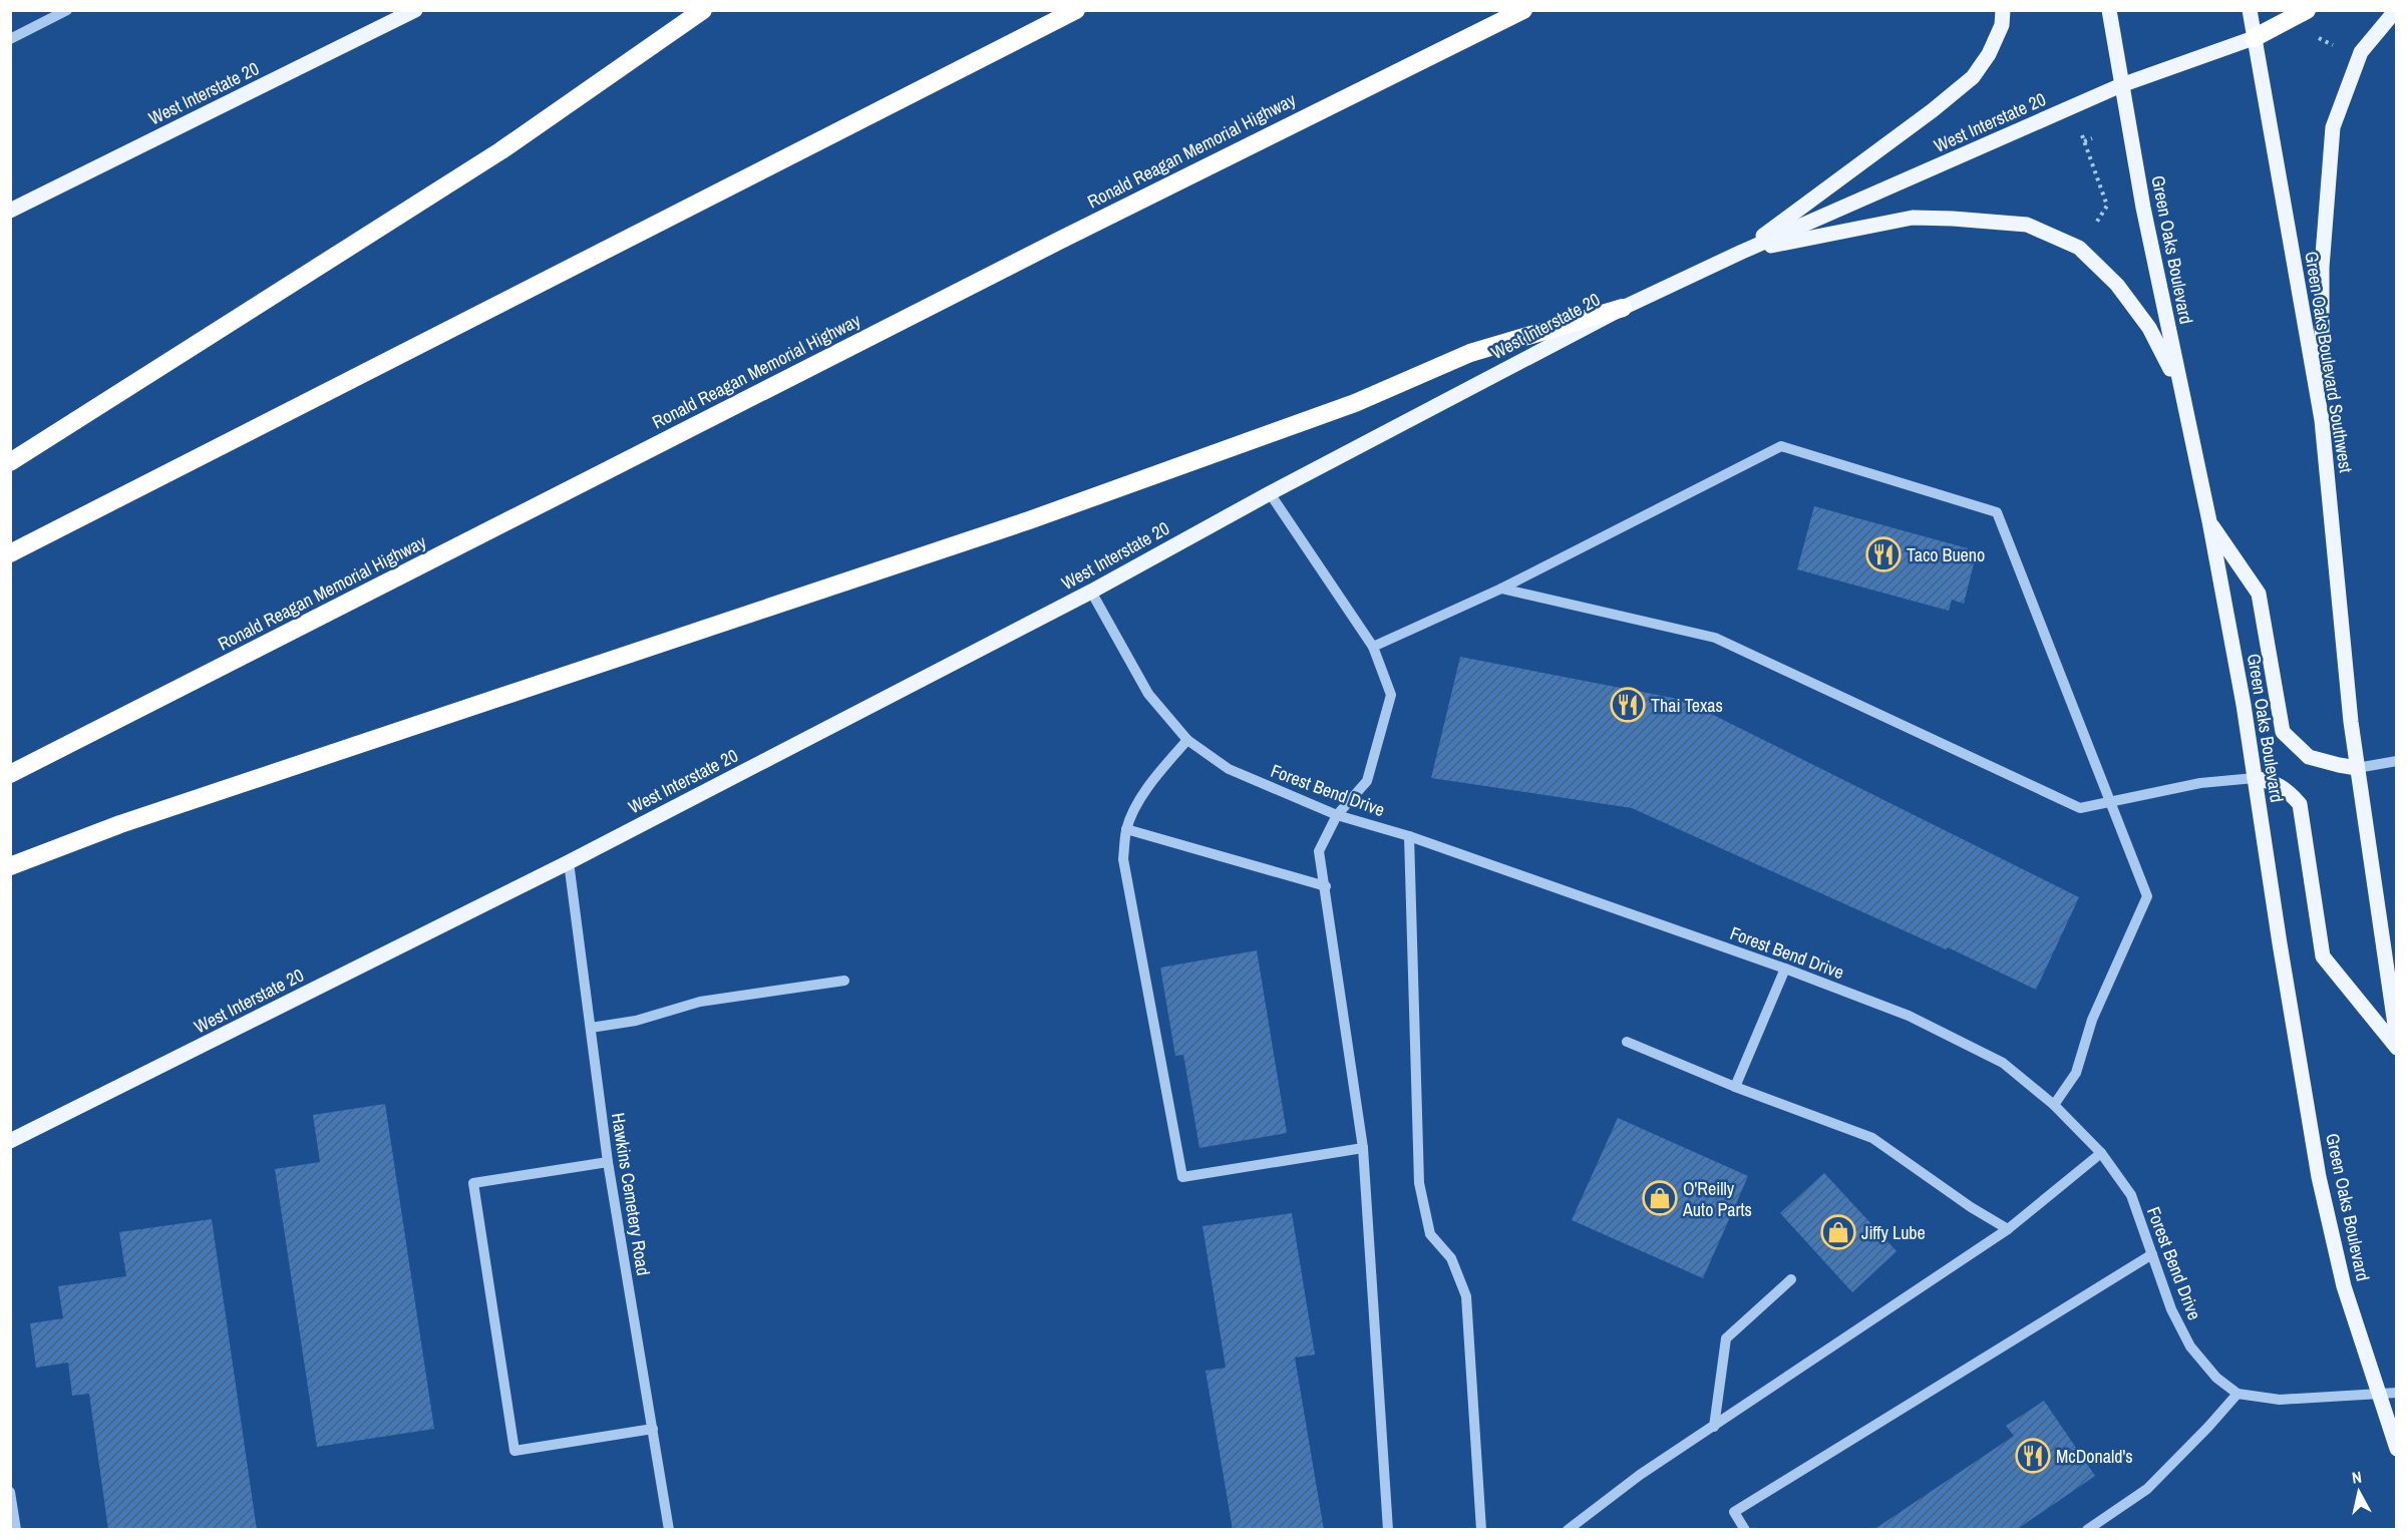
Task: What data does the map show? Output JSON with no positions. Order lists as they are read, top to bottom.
{
  "streets": {
    "highway": ["Ronald Reagan Memorial Highway"],
    "main road": ["West Interstate 20", "Green Oaks Boulevard", "Green Oaks Boulevard Southwest"],
    "street": ["Forest Bend Drive", "Hawkins Cemetery Road"]
  },
  "crossings": [
    ["West Interstate 20", "Green Oaks Boulevard"],
    ["West Interstate 20", "Green Oaks Boulevard Southwest"],
    ["West Interstate 20", "Forest Bend Drive"],
    ["West Interstate 20", "Hawkins Cemetery Road"]
  ],
  "places": {
    "restaurant": ["Taco Bueno", "Thai Texas", "McDonald's"],
    "shop": ["O'Reilly Auto Parts", "Jiffy Lube"]
  },
  "north": "top"
}
